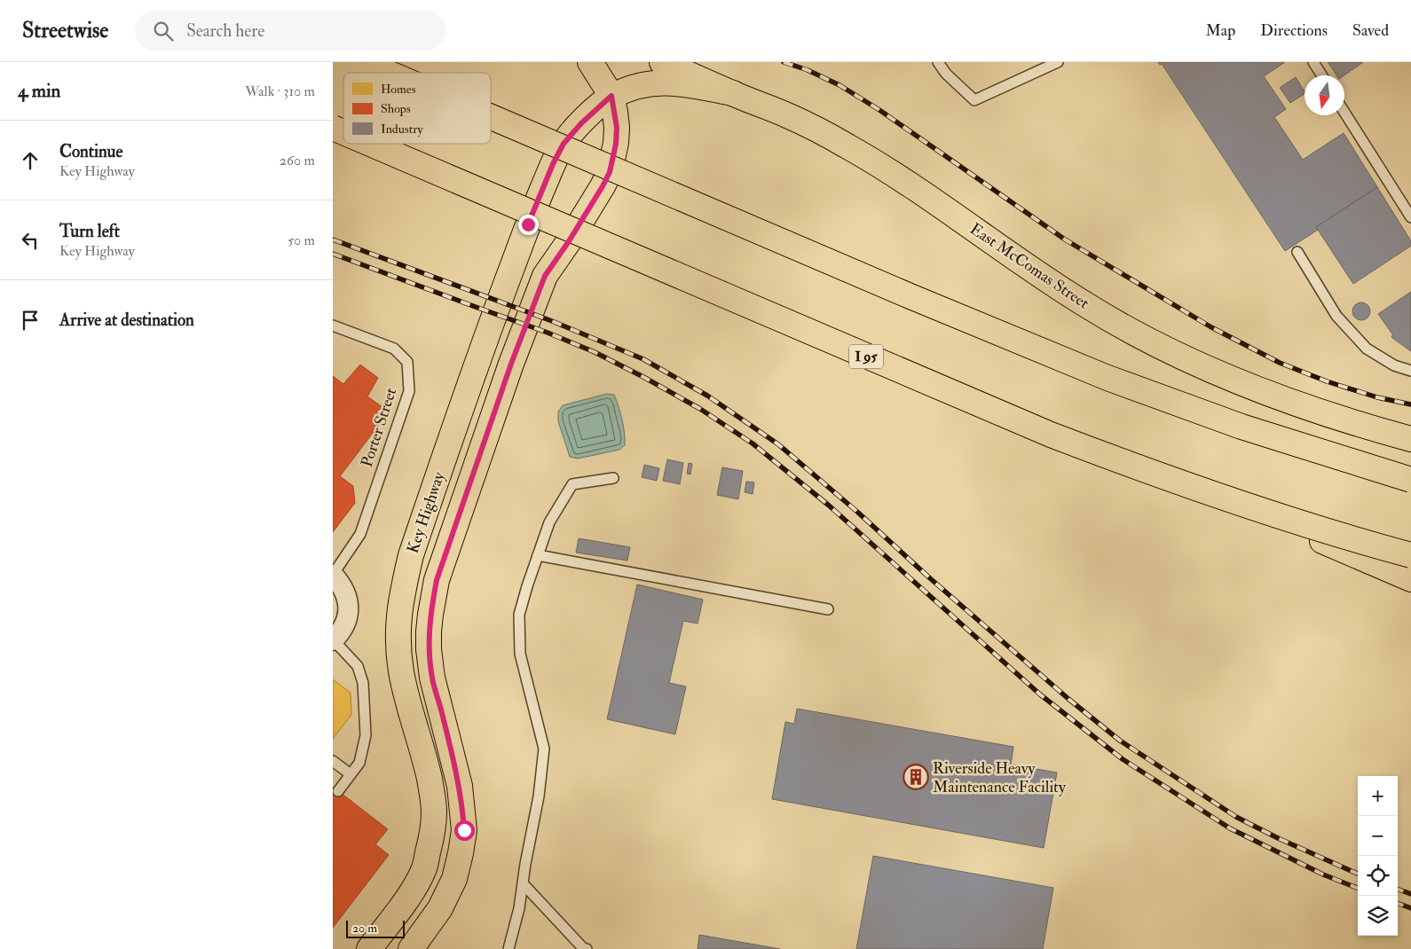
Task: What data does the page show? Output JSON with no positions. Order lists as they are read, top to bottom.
{
  "streets": {
    "main road": ["East McComas Street", "I 95", "Key Highway"],
    "lane": ["Porter Street"]
  },
  "crossings": [
    ["East McComas Street", "Key Highway"]
  ],
  "places": {
    "building": ["Riverside Heavy Maintenance Facility"]
  },
  "legend": ["Homes", "Shops", "Industry"],
  "scale_bar": "20 m",
  "north": "bottom",
  "page": {
    "header": "Streetwise",
    "search": "Search here",
    "nav": ["Map", "Directions", "Saved"],
    "heading": ["4 min", "Walk · 310 m"],
    "list": [
      ["Continue", "Key Highway", "260 m"],
      ["Turn left", "Key Highway", "50 m"],
      "Arrive at destination"
    ],
    "map_buttons": ["+", "−"],
    "scale": "20 m"
  }
}
